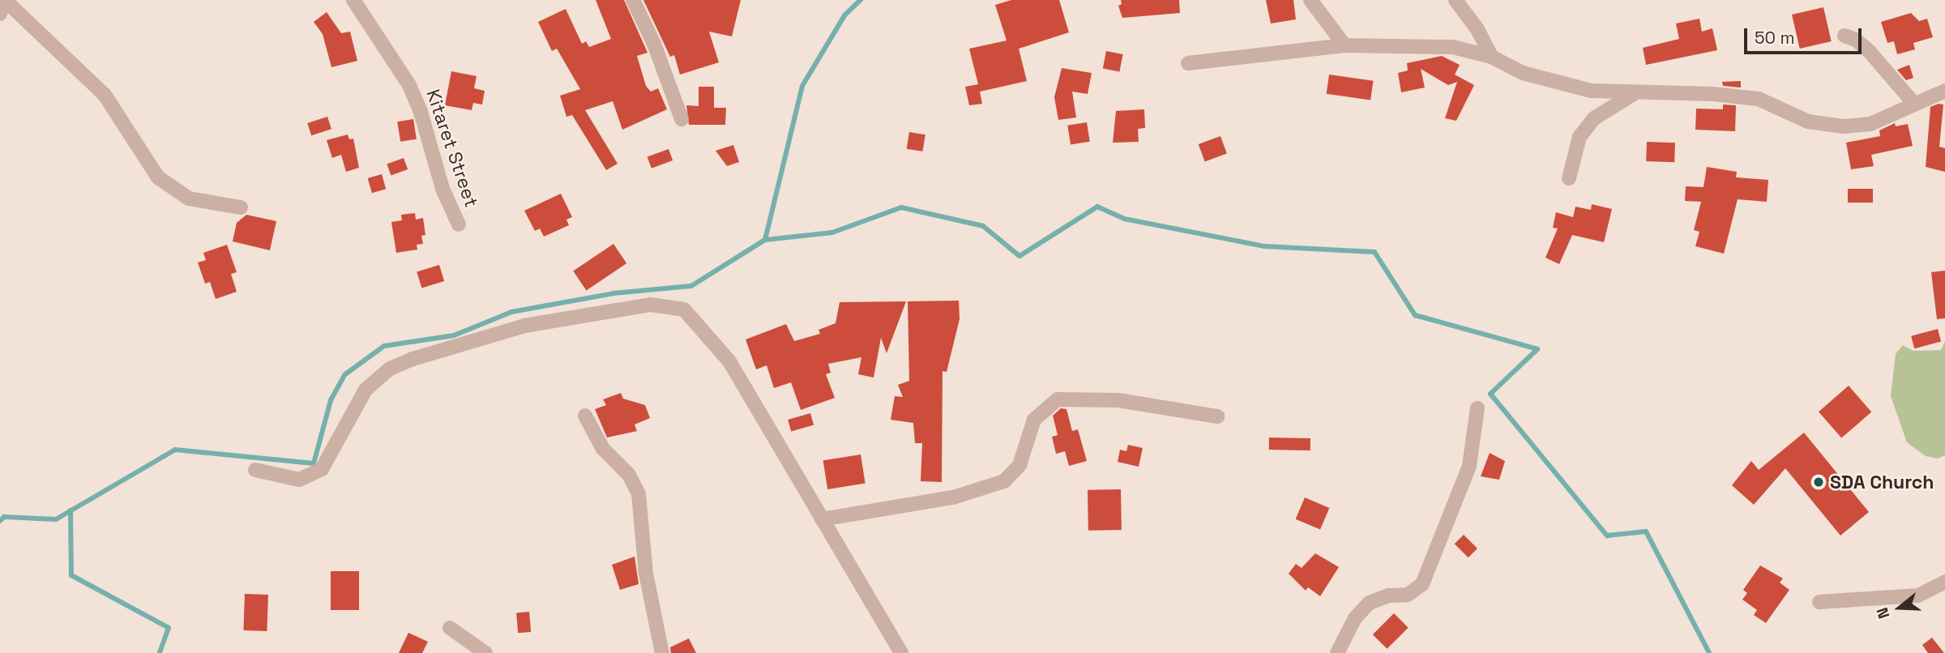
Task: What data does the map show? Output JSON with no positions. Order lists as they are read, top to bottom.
{
  "streets": {
    "street": ["Kitaret Street"]
  },
  "places": ["SDA Church"],
  "scale_bar": "50 m",
  "north": "left"
}
